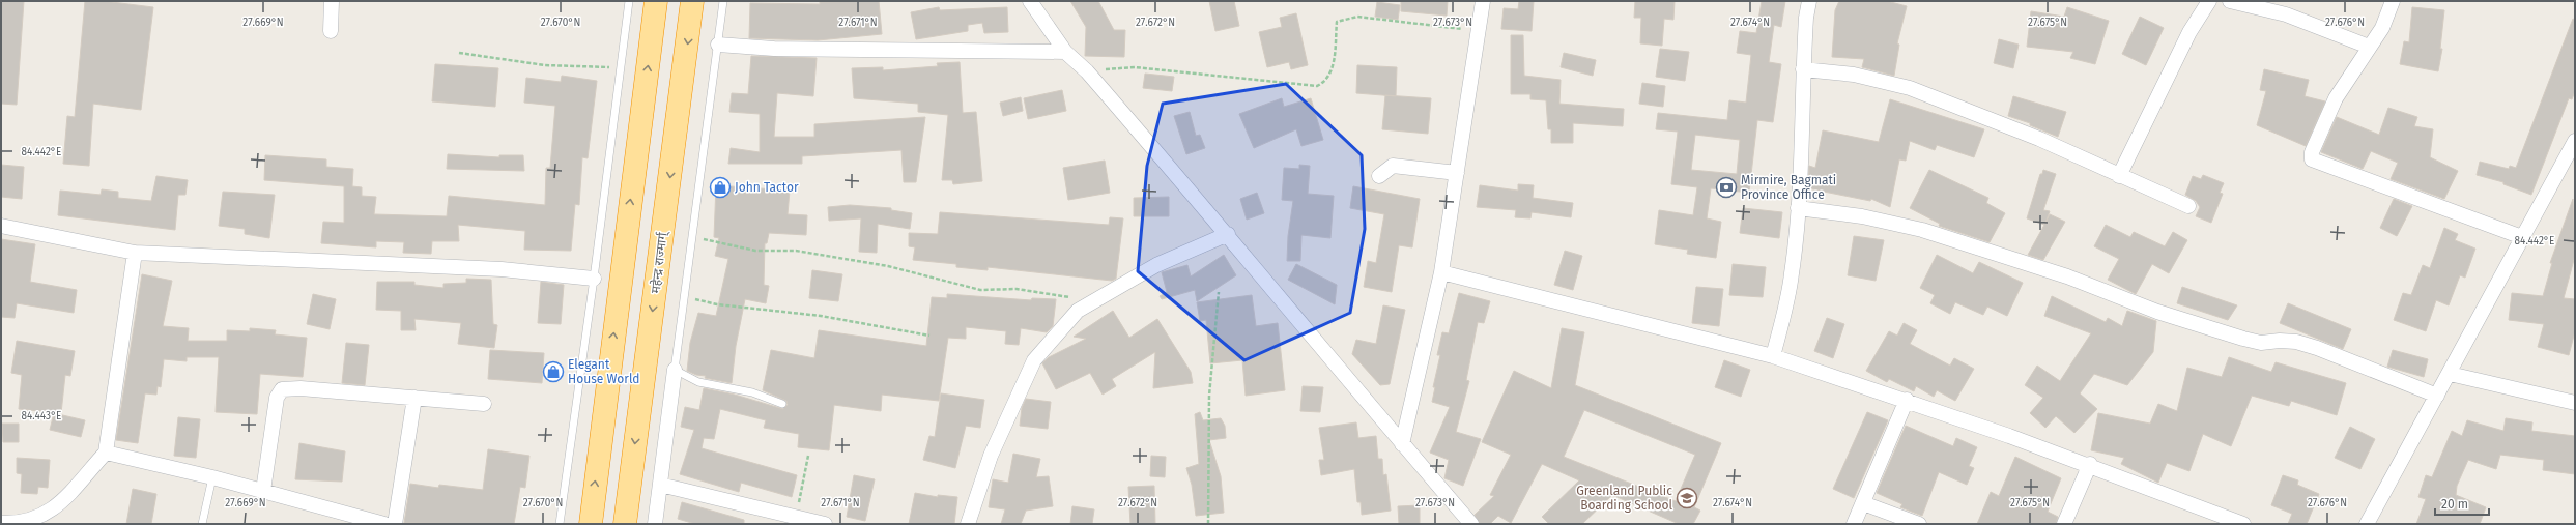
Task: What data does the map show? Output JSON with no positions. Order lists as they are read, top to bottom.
{
  "streets": {
    "highway": ["महेन्द्र राज्मार्ग्"]
  },
  "places": {
    "shop": ["John Tactor", "Elegant House World"],
    "bank": ["Mirmire, Bagmati Province Office"],
    "school or university": ["Greenland Public Boarding School"]
  },
  "scale_bar": "20 m",
  "coordinates": [
    "27.669°N",
    "27.670°N",
    "27.671°N",
    "27.672°N",
    "27.673°N",
    "27.674°N",
    "27.675°N",
    "27.676°N",
    "84.442°E",
    "84.443°E"
  ]
}
